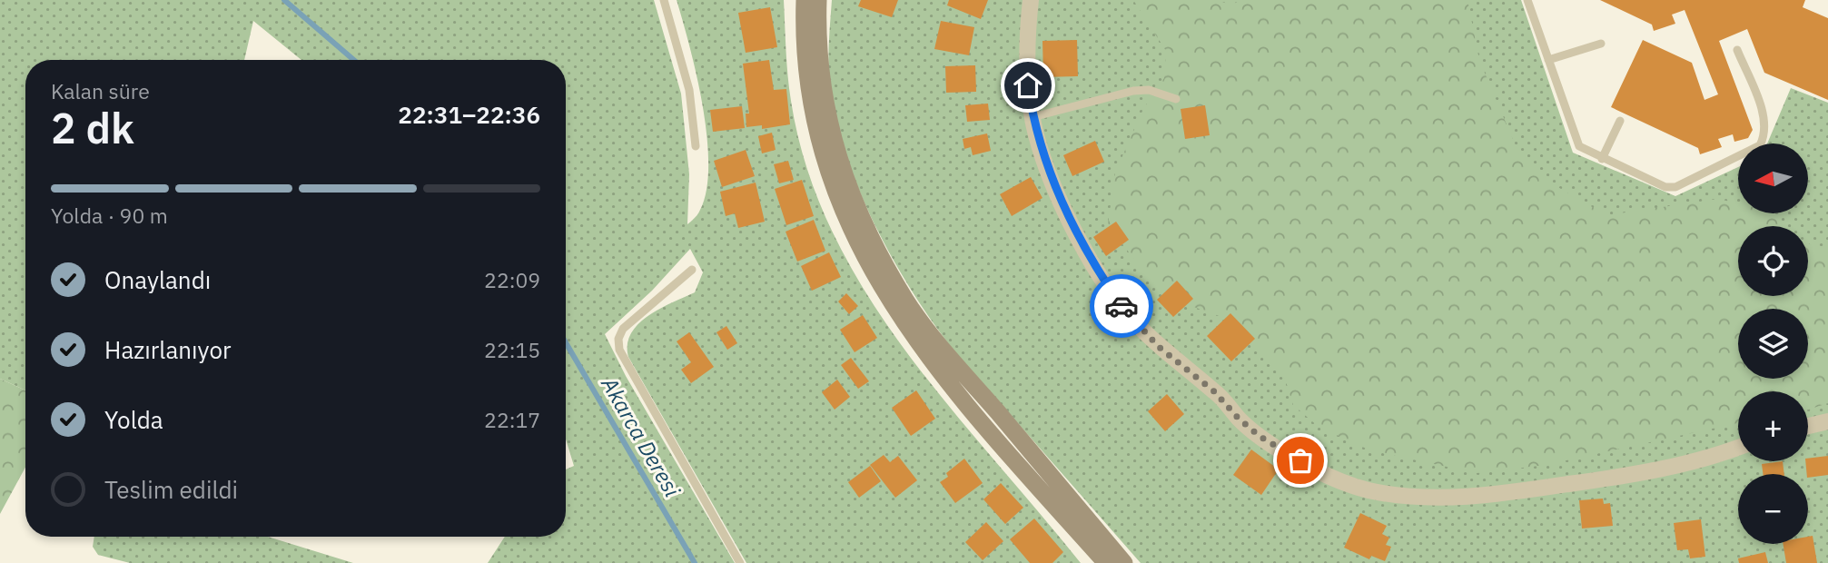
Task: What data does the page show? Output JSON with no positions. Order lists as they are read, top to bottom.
{
  "water": ["Akarca Deresi"],
  "north": "left",
  "page": {
    "heading": ["2 dk", "Kalan süre", "22:31–22:36"],
    "map_buttons": ["+", "−"],
    "bar": "Yolda · 90 m",
    "list": [
      ["Onaylandı", "22:09"],
      ["Hazırlanıyor", "22:15"],
      ["Yolda", "22:17"],
      "Teslim edildi"
    ]
  }
}
